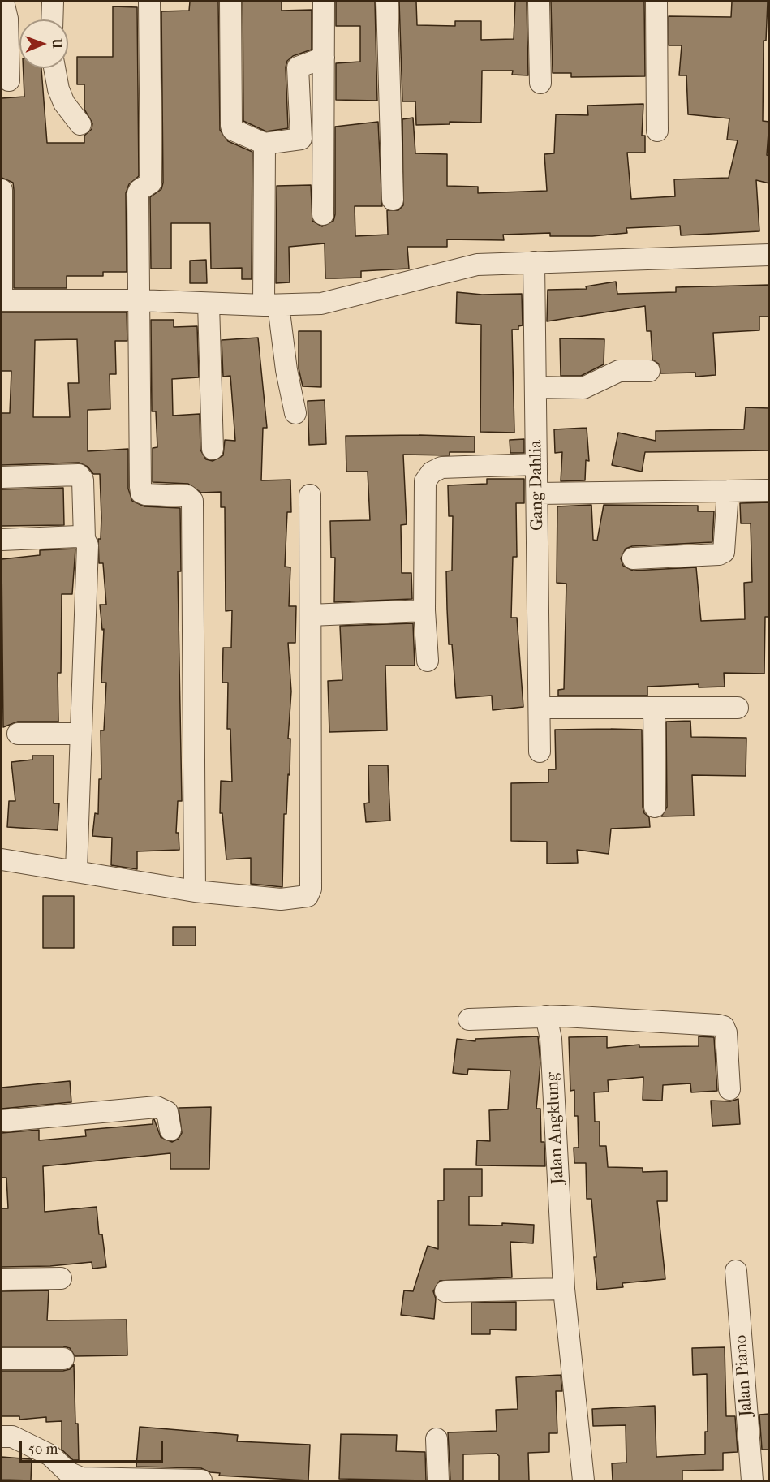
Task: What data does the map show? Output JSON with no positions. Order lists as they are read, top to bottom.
{
  "streets": {
    "street": ["Gang Dahlia", "Jalan Angklung", "Jalan Piano"]
  },
  "scale_bar": "50 m",
  "north": "right"
}
